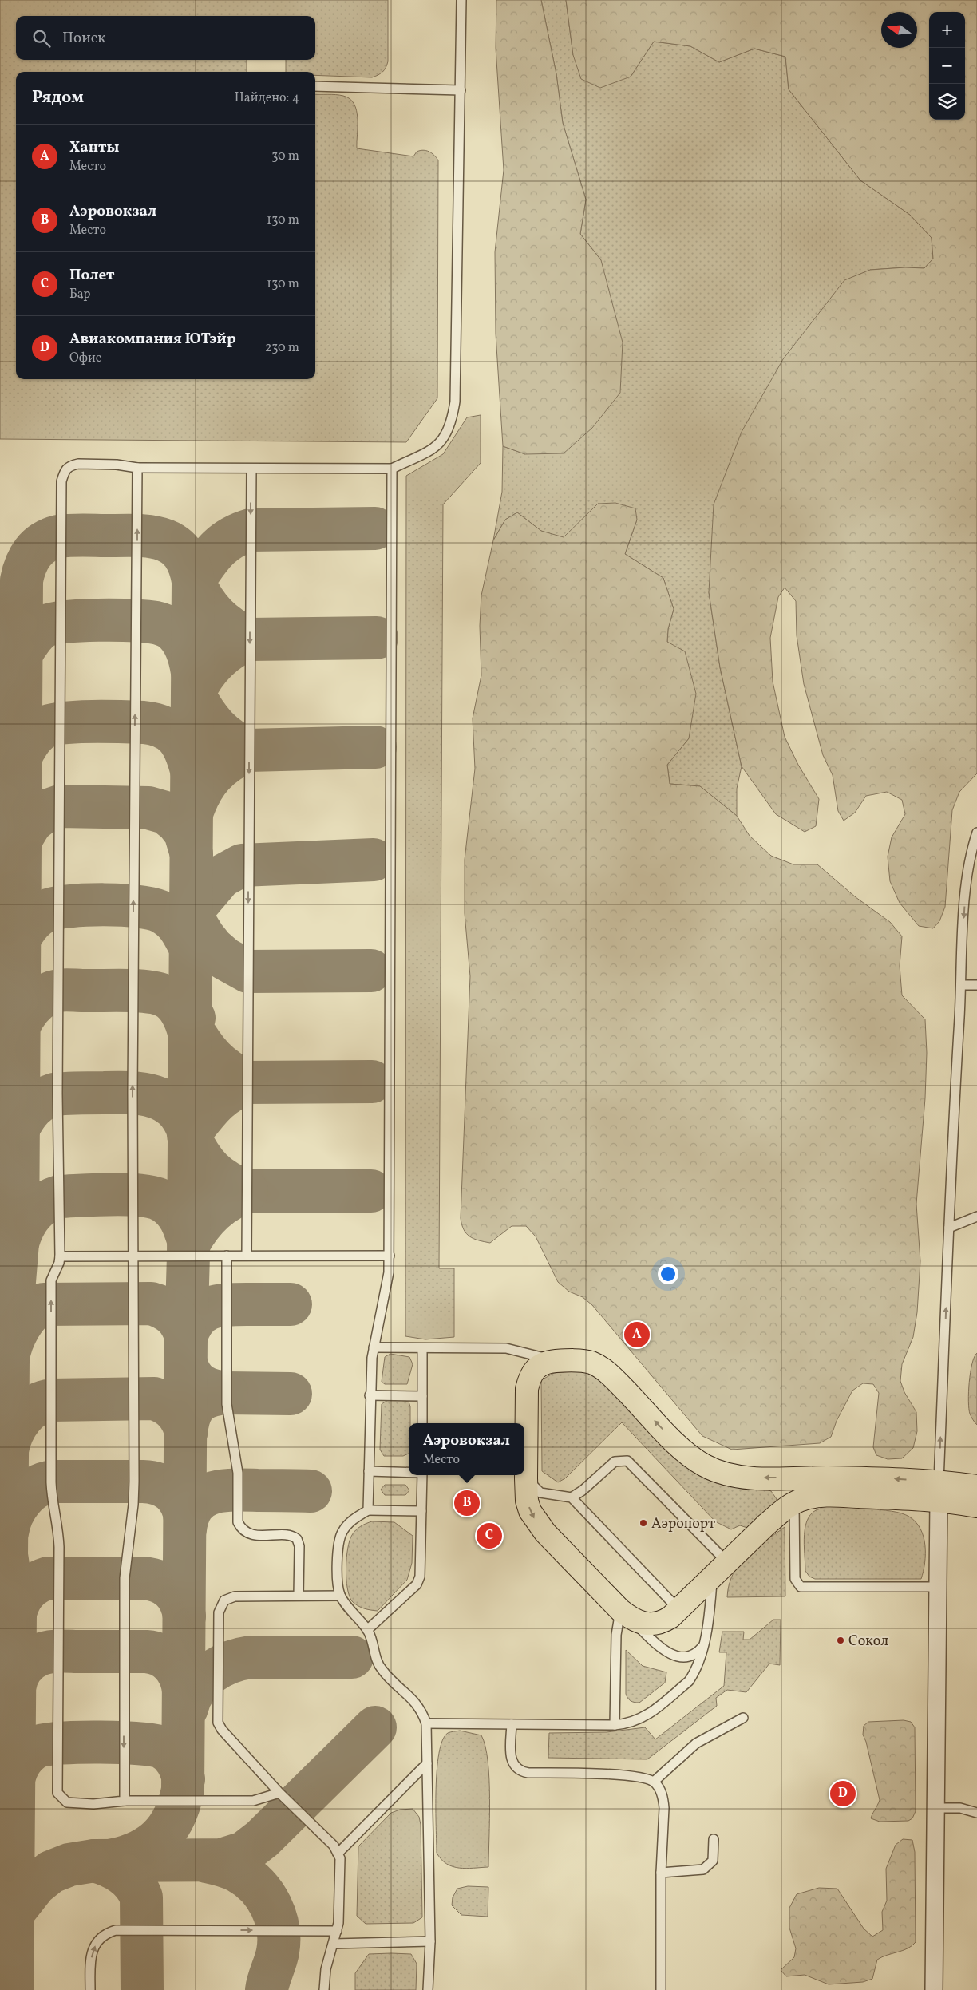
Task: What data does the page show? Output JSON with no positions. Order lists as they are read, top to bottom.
{
  "places": ["Аэропорт", "Сокол"],
  "north": "left",
  "page": {
    "map_buttons": ["+", "−"],
    "search": "Поиск",
    "heading": ["Рядом", "Найдено: 4"],
    "list": [
      {
        "mark": "A",
        "name": "Ханты",
        "note": "Место",
        "value": "30 m"
      },
      {
        "mark": "B",
        "name": "Аэровокзал",
        "note": "Место",
        "value": "130 m"
      },
      {
        "mark": "C",
        "name": "Полет",
        "note": "Бар",
        "value": "130 m"
      },
      {
        "mark": "D",
        "name": "Авиакомпания ЮТэйр",
        "note": "Офис",
        "value": "230 m"
      }
    ],
    "pins": [
      "A",
      "B",
      "C",
      "D"
    ],
    "popup": ["Аэровокзал", "Место"]
  }
}
